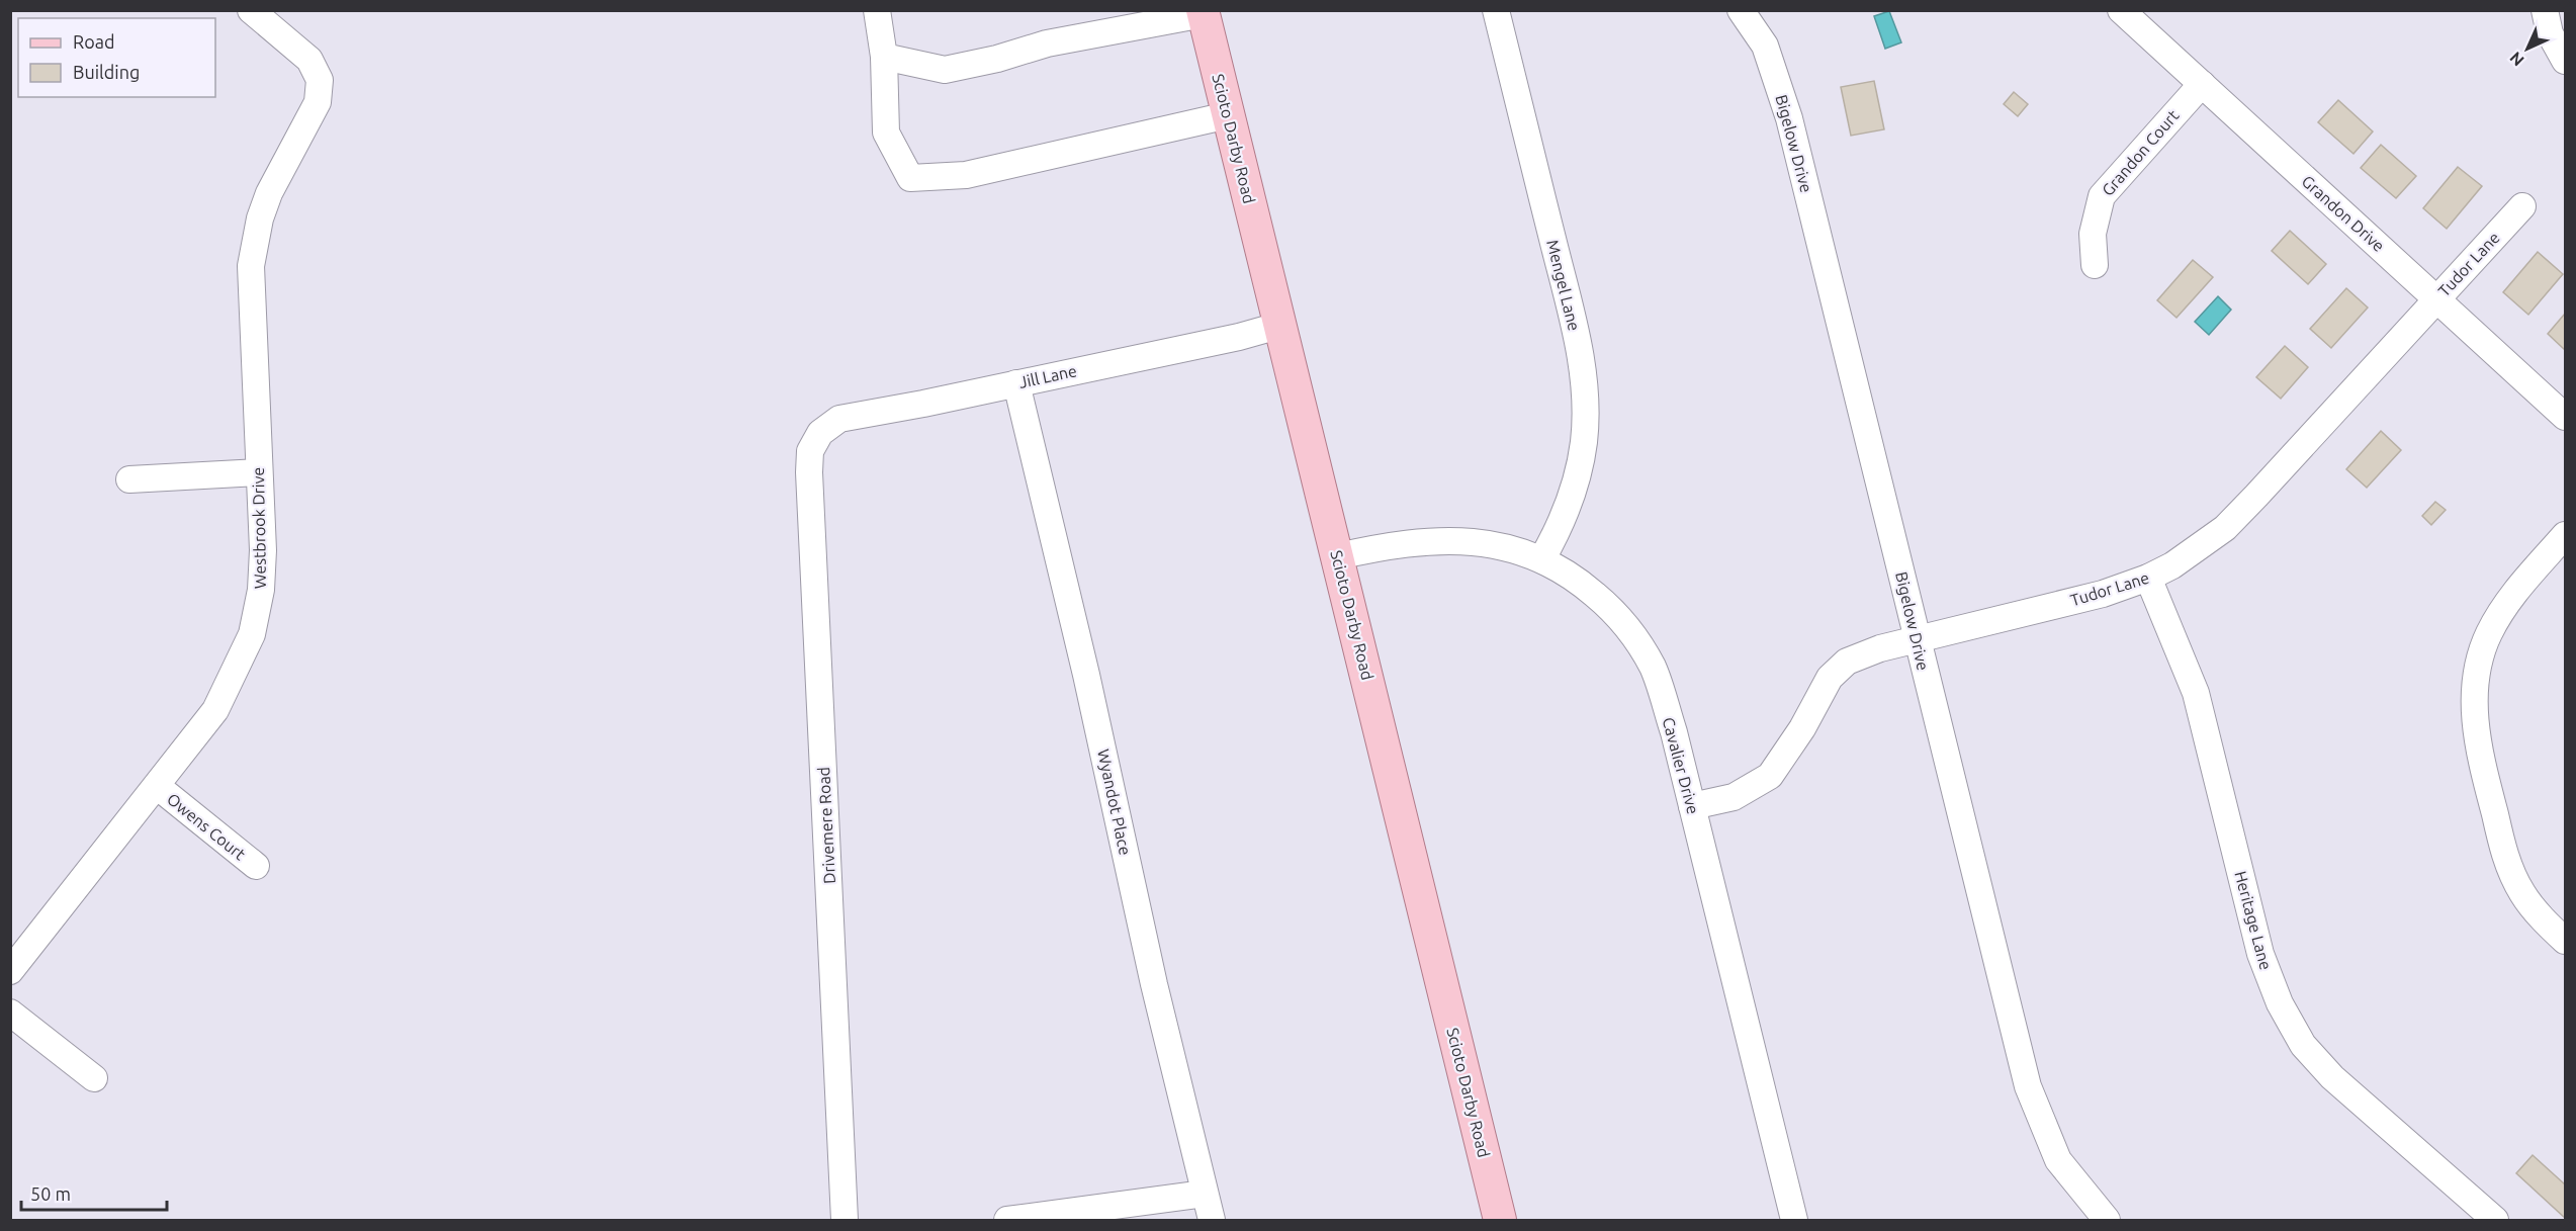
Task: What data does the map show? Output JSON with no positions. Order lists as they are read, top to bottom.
{
  "streets": {
    "main road": ["Scioto Darby Road"],
    "street": [
      "Bigelow Drive",
      "Grandon Court",
      "Grandon Drive",
      "Tudor Lane",
      "Mengel Lane",
      "Jill Lane",
      "Westbrook Drive",
      "Cavalier Drive",
      "Wyandot Place",
      "Drivemere Road",
      "Owens Court",
      "Heritage Lane"
    ]
  },
  "crossings": [
    ["Scioto Darby Road", "Jill Lane"],
    ["Scioto Darby Road", "Cavalier Drive"],
    ["Bigelow Drive", "Tudor Lane"],
    ["Grandon Court", "Grandon Drive"],
    ["Grandon Drive", "Tudor Lane"],
    ["Tudor Lane", "Cavalier Drive"],
    ["Tudor Lane", "Heritage Lane"],
    ["Mengel Lane", "Cavalier Drive"],
    ["Jill Lane", "Wyandot Place"],
    ["Jill Lane", "Drivemere Road"],
    ["Westbrook Drive", "Owens Court"]
  ],
  "legend": ["Road", "Building"],
  "scale_bar": "50 m",
  "north": "bottom left"
}
